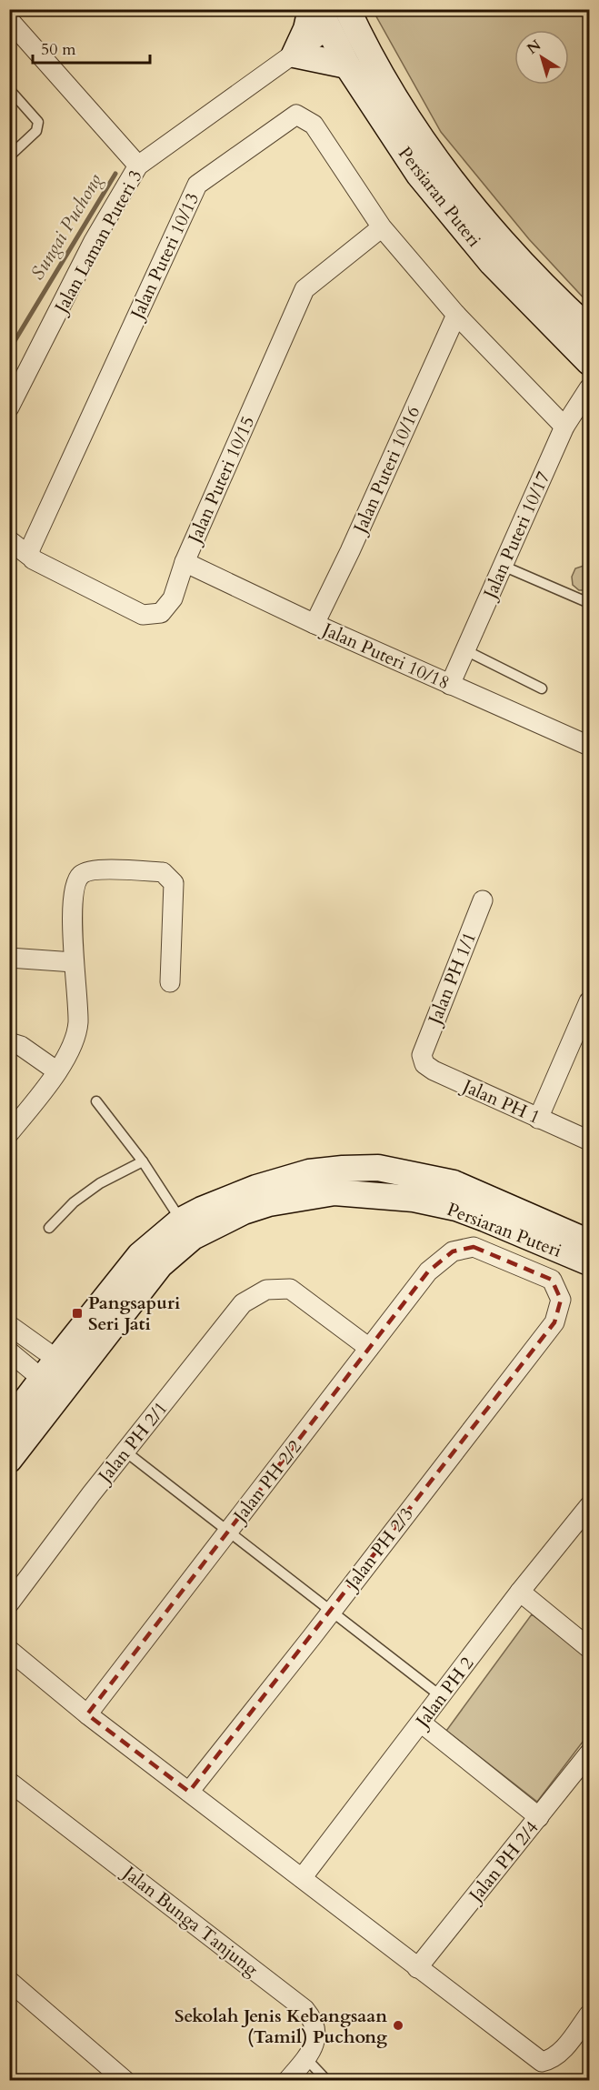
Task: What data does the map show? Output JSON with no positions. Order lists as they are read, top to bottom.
{
  "streets": {
    "main road": ["Persiaran Puteri"],
    "street": [
      "Jalan Laman Puteri 3",
      "Jalan Puteri 10/13",
      "Jalan Puteri 10/16",
      "Jalan Puteri 10/15",
      "Jalan Puteri 10/17",
      "Jalan Puteri 10/18",
      "Jalan PH 1/1",
      "Jalan PH 1",
      "Jalan PH 2/1",
      "Jalan PH 2/2",
      "Jalan PH 2/3",
      "Jalan PH 2",
      "Jalan PH 2/4",
      "Jalan Bunga Tanjung"
    ]
  },
  "crossings": [
    ["Persiaran Puteri", "Jalan Laman Puteri 3"],
    ["Jalan Puteri 10/13", "Jalan Puteri 10/16"],
    ["Jalan Puteri 10/13", "Jalan Puteri 10/15"],
    ["Jalan Puteri 10/13", "Jalan Puteri 10/17"],
    ["Jalan Puteri 10/16", "Jalan Puteri 10/18"],
    ["Jalan Puteri 10/15", "Jalan Puteri 10/18"],
    ["Jalan Puteri 10/17", "Jalan Puteri 10/18"],
    ["Jalan PH 1/1", "Jalan PH 1"],
    ["Jalan PH 2/1", "Jalan PH 2/2"],
    ["Jalan PH 2/2", "Jalan PH 2/3"]
  ],
  "water": ["Sungai Puchong"],
  "places": {
    "transit": ["Pangsapuri Seri Jati"],
    "other": ["Sekolah Jenis Kebangsaan (Tamil) Puchong"]
  },
  "scale_bar": "50 m",
  "north": "top left"
}
